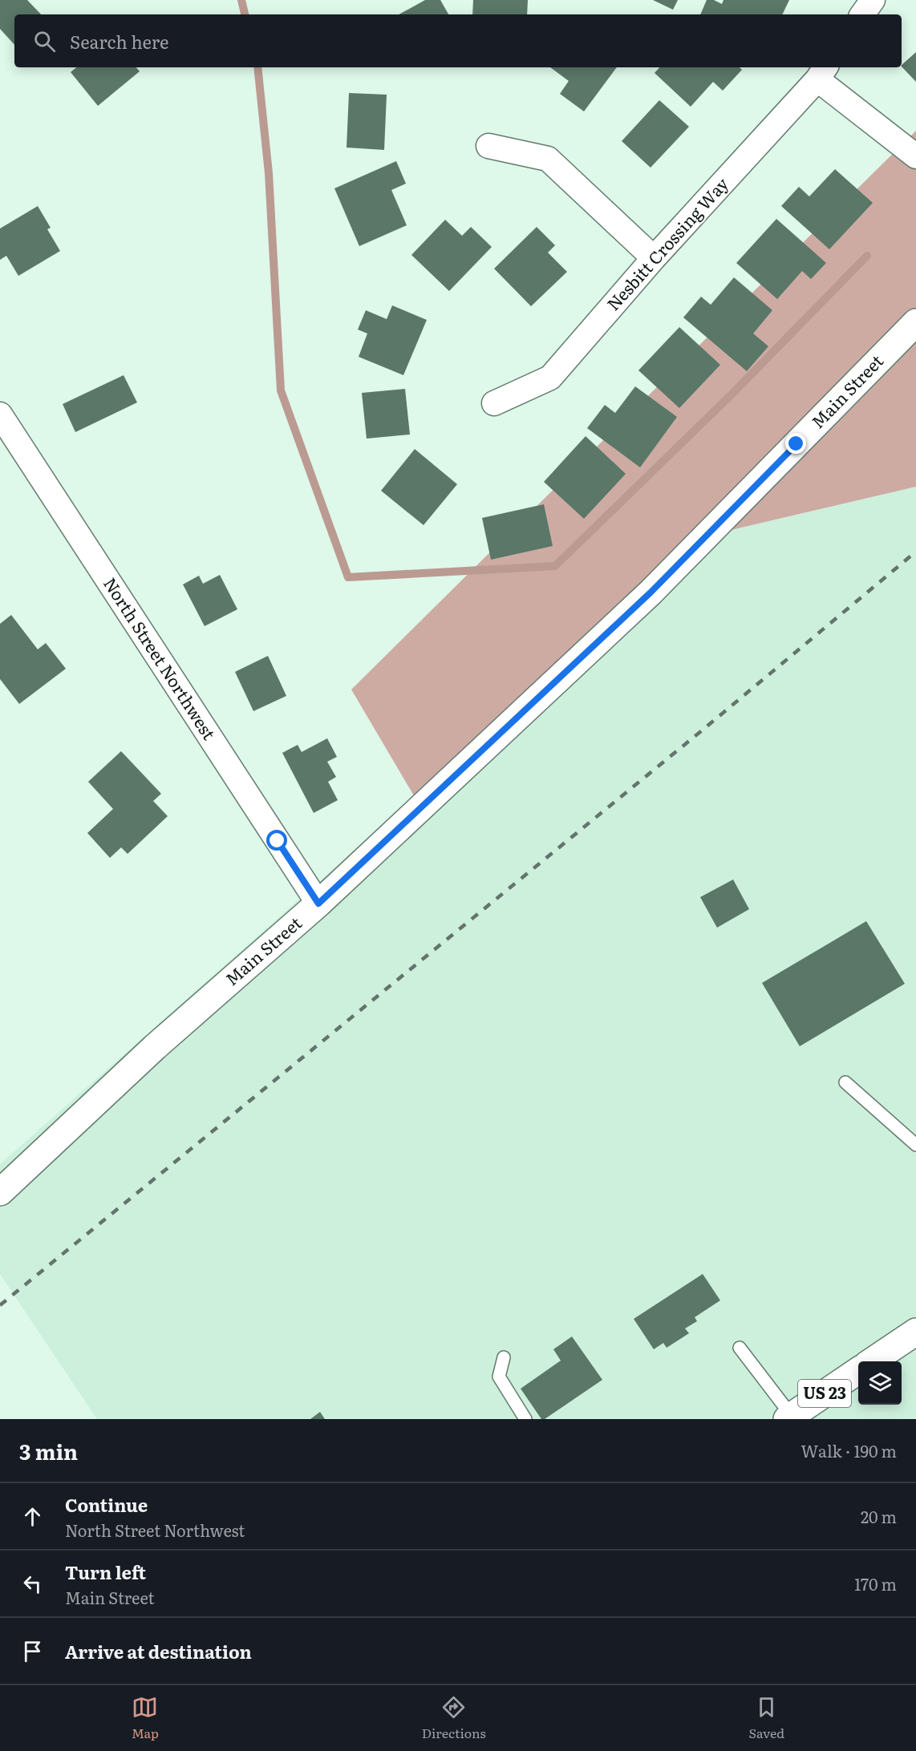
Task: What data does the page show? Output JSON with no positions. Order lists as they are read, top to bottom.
{
  "streets": {
    "street": [
      "Nesbitt Crossing Way",
      "Main Street",
      "North Street Northwest",
      "US 23"
    ]
  },
  "crossings": [
    ["Main Street", "North Street Northwest"]
  ],
  "page": {
    "search": "Search here",
    "heading": ["3 min", "Walk · 190 m"],
    "list": [
      ["Continue", "North Street Northwest", "20 m"],
      ["Turn left", "Main Street", "170 m"],
      "Arrive at destination"
    ],
    "nav": ["Map", "Directions", "Saved"]
  }
}
